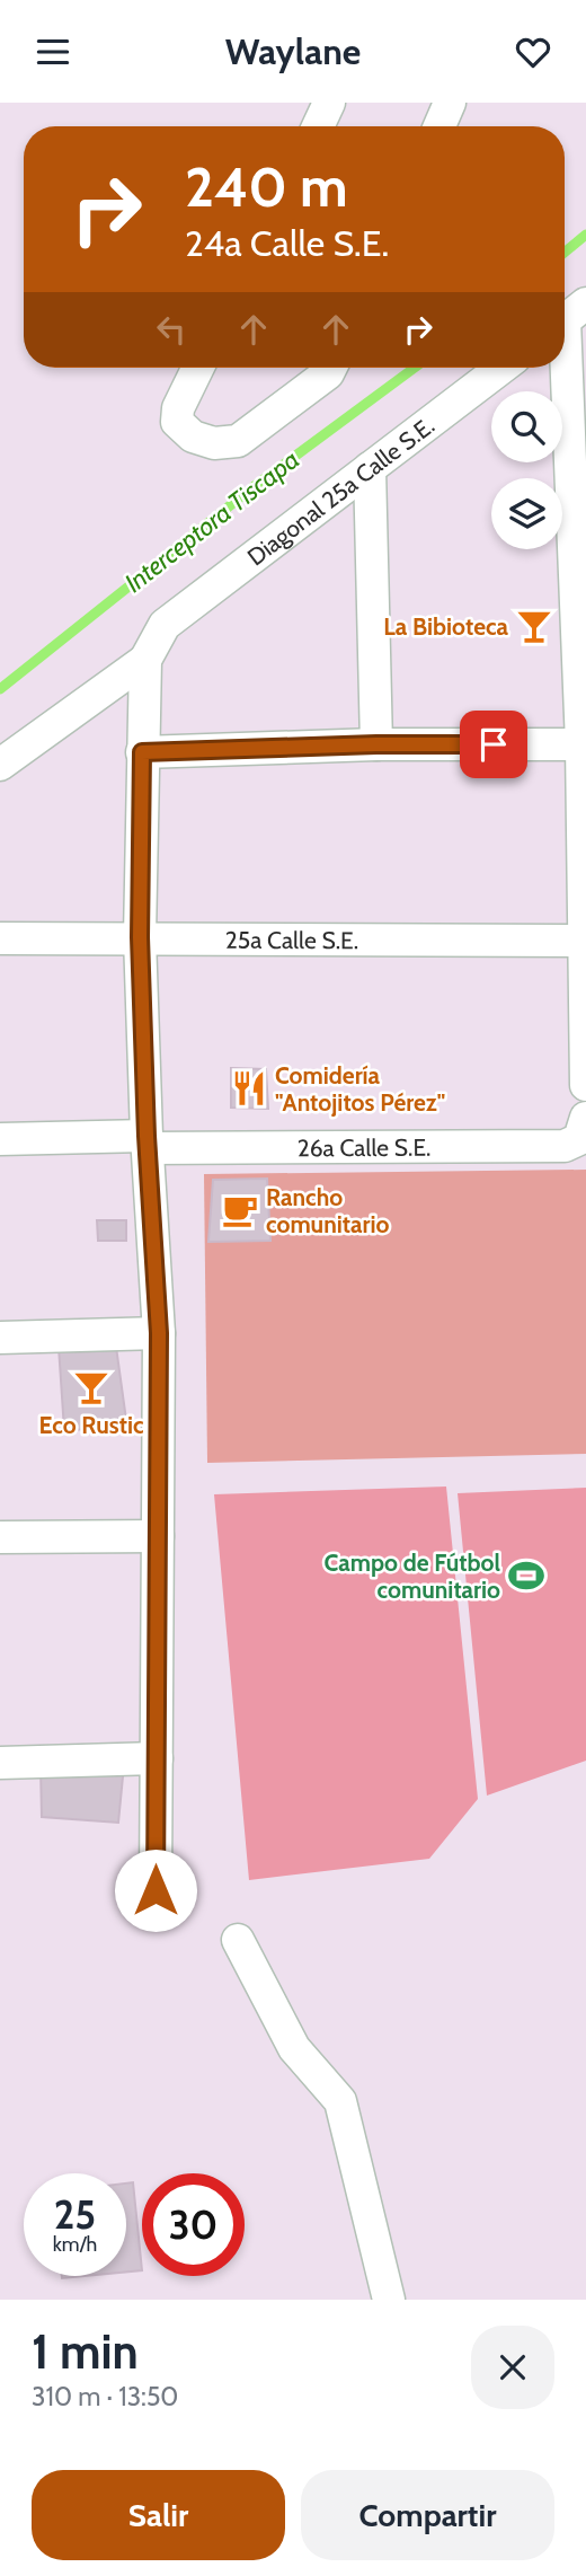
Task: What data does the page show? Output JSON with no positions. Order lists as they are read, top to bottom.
{
  "streets": {
    "street": ["Diagonal 25a Calle S.E.", "25a Calle S.E.", "26a Calle S.E."]
  },
  "water": ["Interceptora Tiscapa"],
  "places": {
    "bar": ["La Bibioteca", "Eco Rustic"],
    "restaurant": ["Comidería \"Antojitos Pérez\""],
    "cafe": ["Rancho comunitario"],
    "sports": ["Campo de Fútbol comunitario"]
  },
  "page": {
    "header": "Waylane",
    "turn": ["240 m", "24a Calle S.E."],
    "speed": "25 km/h",
    "limit": "30",
    "heading": ["1 min", "310 m · 13:50"],
    "buttons": ["Salir", "Compartir"]
  }
}
